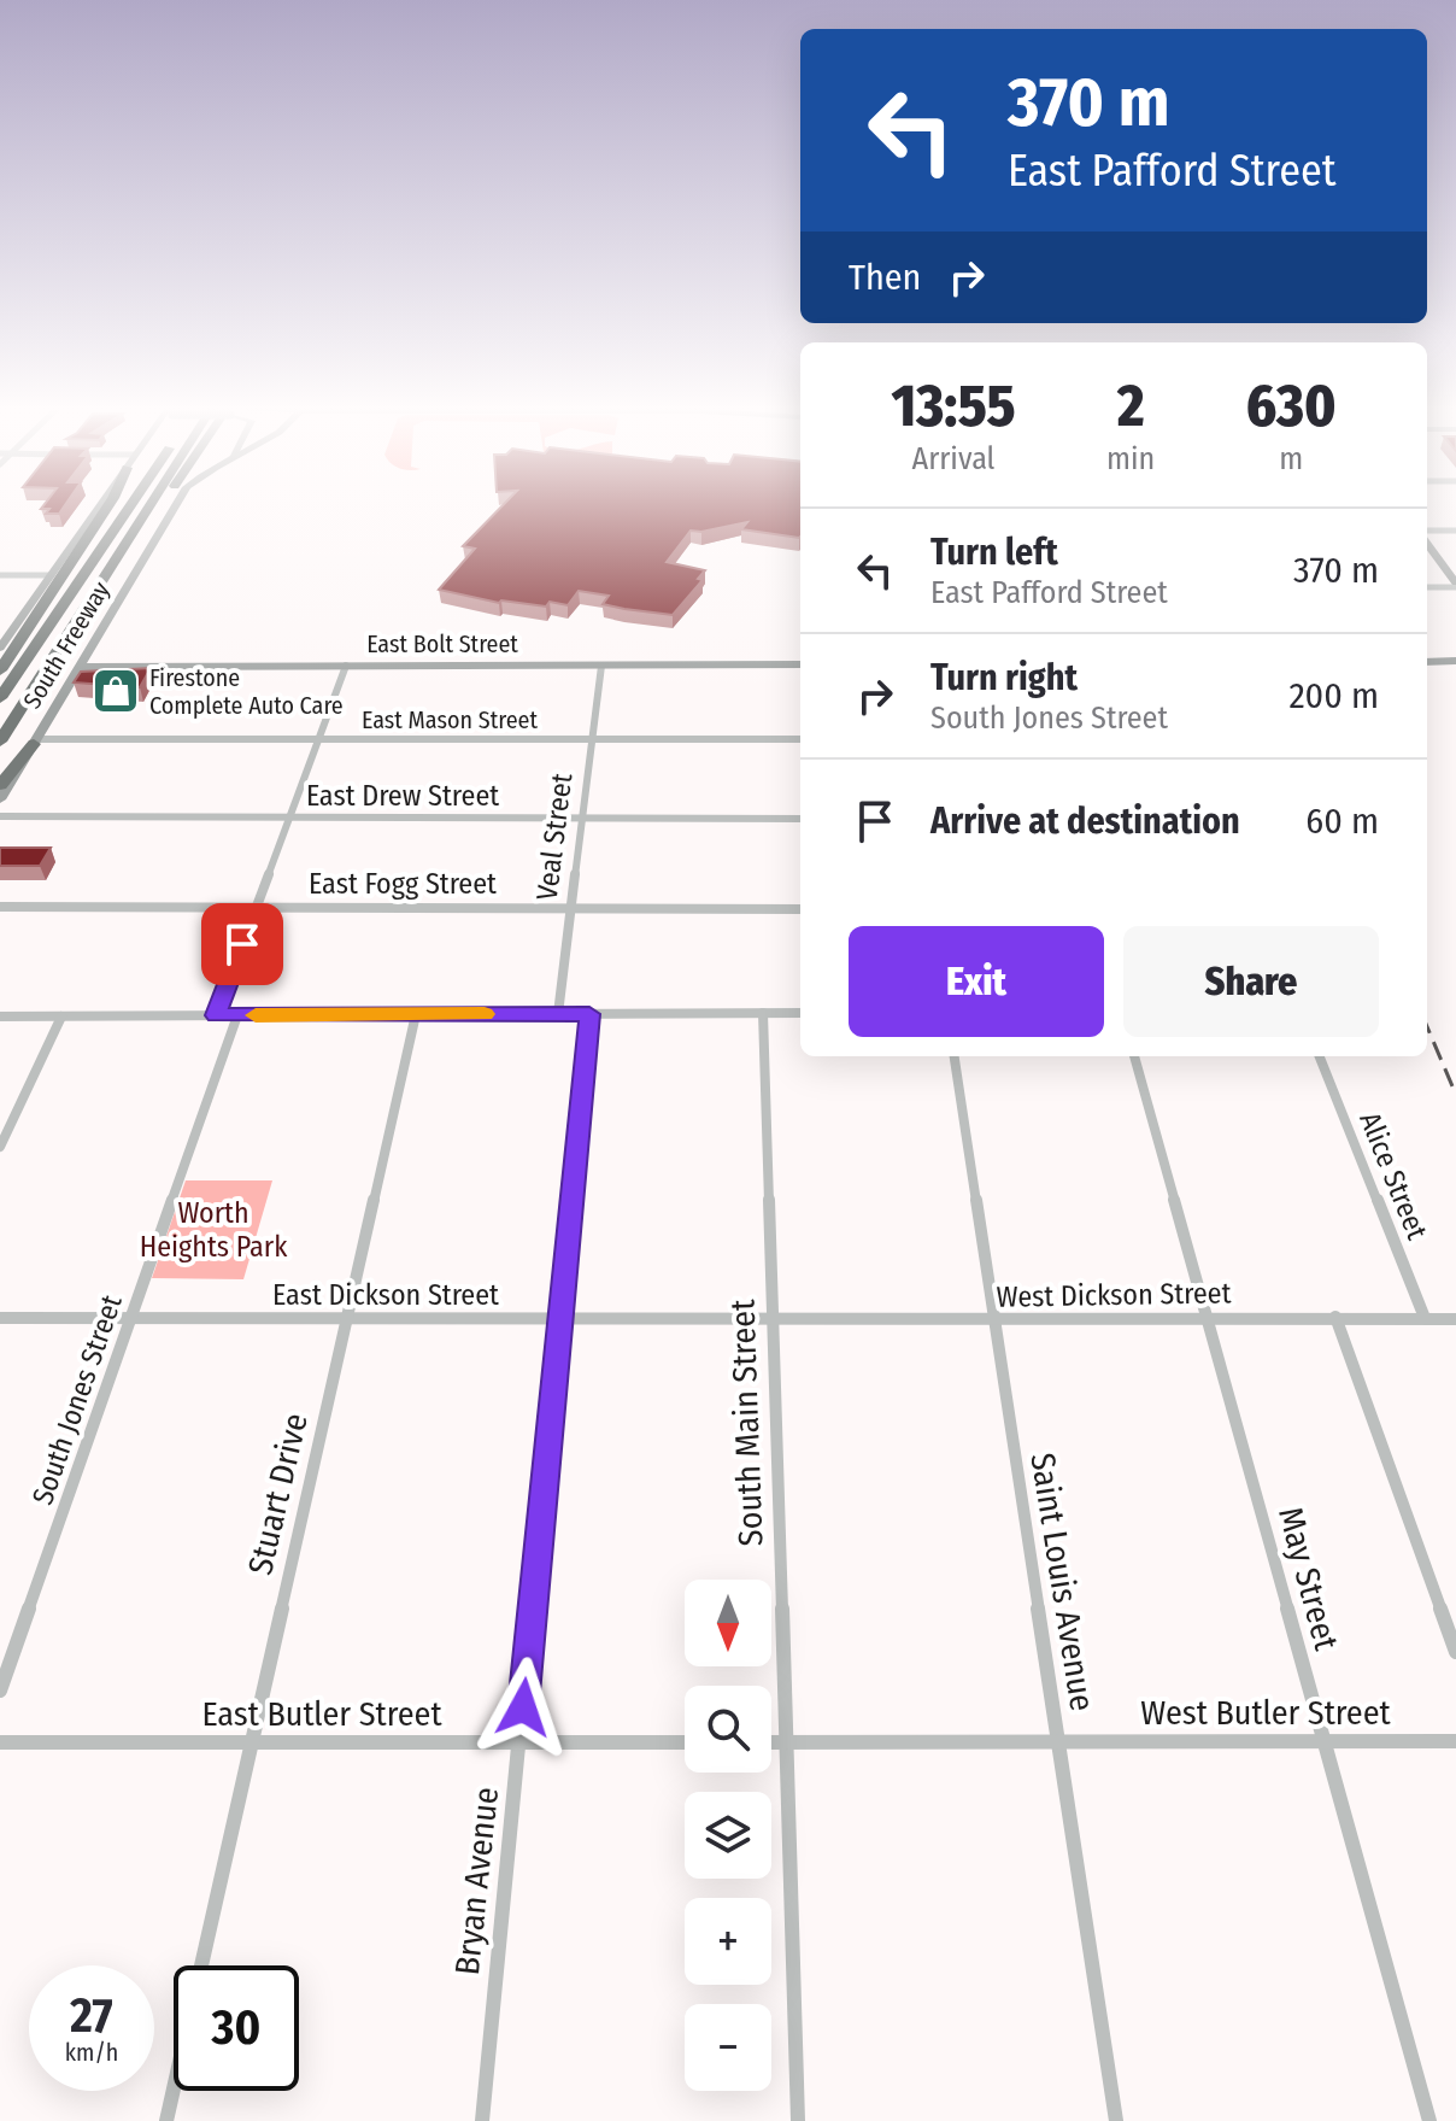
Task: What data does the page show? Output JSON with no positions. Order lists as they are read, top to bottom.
{
  "streets": {
    "highway": ["South Freeway"],
    "main road": ["East Bolt Street"],
    "street": [
      "East Mason Street",
      "East Drew Street",
      "Veal Street",
      "East Fogg Street",
      "Alice Street",
      "East Dickson Street",
      "West Dickson Street",
      "South Jones Street",
      "South Main Street",
      "Stuart Drive",
      "May Street",
      "Saint Louis Avenue",
      "West Butler Street",
      "East Butler Street",
      "Bryan Avenue"
    ]
  },
  "crossings": [
    ["East Bolt Street", "South Freeway"],
    ["East Bolt Street", "Veal Street"],
    ["South Freeway", "East Mason Street"],
    ["East Mason Street", "Veal Street"],
    ["East Drew Street", "Veal Street"],
    ["Veal Street", "East Fogg Street"],
    ["Alice Street", "West Dickson Street"],
    ["East Dickson Street", "West Dickson Street"],
    ["East Dickson Street", "South Jones Street"],
    ["East Dickson Street", "South Main Street"],
    ["East Dickson Street", "Stuart Drive"],
    ["East Dickson Street", "Bryan Avenue"],
    ["West Dickson Street", "South Main Street"],
    ["West Dickson Street", "May Street"],
    ["West Dickson Street", "Saint Louis Avenue"],
    ["South Main Street", "West Butler Street"],
    ["Stuart Drive", "East Butler Street"],
    ["May Street", "West Butler Street"],
    ["Saint Louis Avenue", "West Butler Street"],
    ["East Butler Street", "Bryan Avenue"]
  ],
  "parks": ["Worth Heights Park"],
  "places": {
    "shop": ["Firestone Complete Auto Care"]
  },
  "north": "bottom",
  "page": {
    "turn": ["370 m", "East Pafford Street"],
    "then": "Then",
    "eta": [
      "13:55",
      "Arrival",
      "2",
      "min",
      "630",
      "m"
    ],
    "list": [
      {
        "name": "Turn left",
        "note": "East Pafford Street",
        "value": "370 m"
      },
      {
        "name": "Turn right",
        "note": "South Jones Street",
        "value": "200 m"
      },
      {
        "name": "Arrive at destination",
        "value": "60 m"
      }
    ],
    "buttons": ["Exit", "Share"],
    "map_buttons": ["+", "−"],
    "speed": "27 km/h",
    "limit": "30"
  }
}
